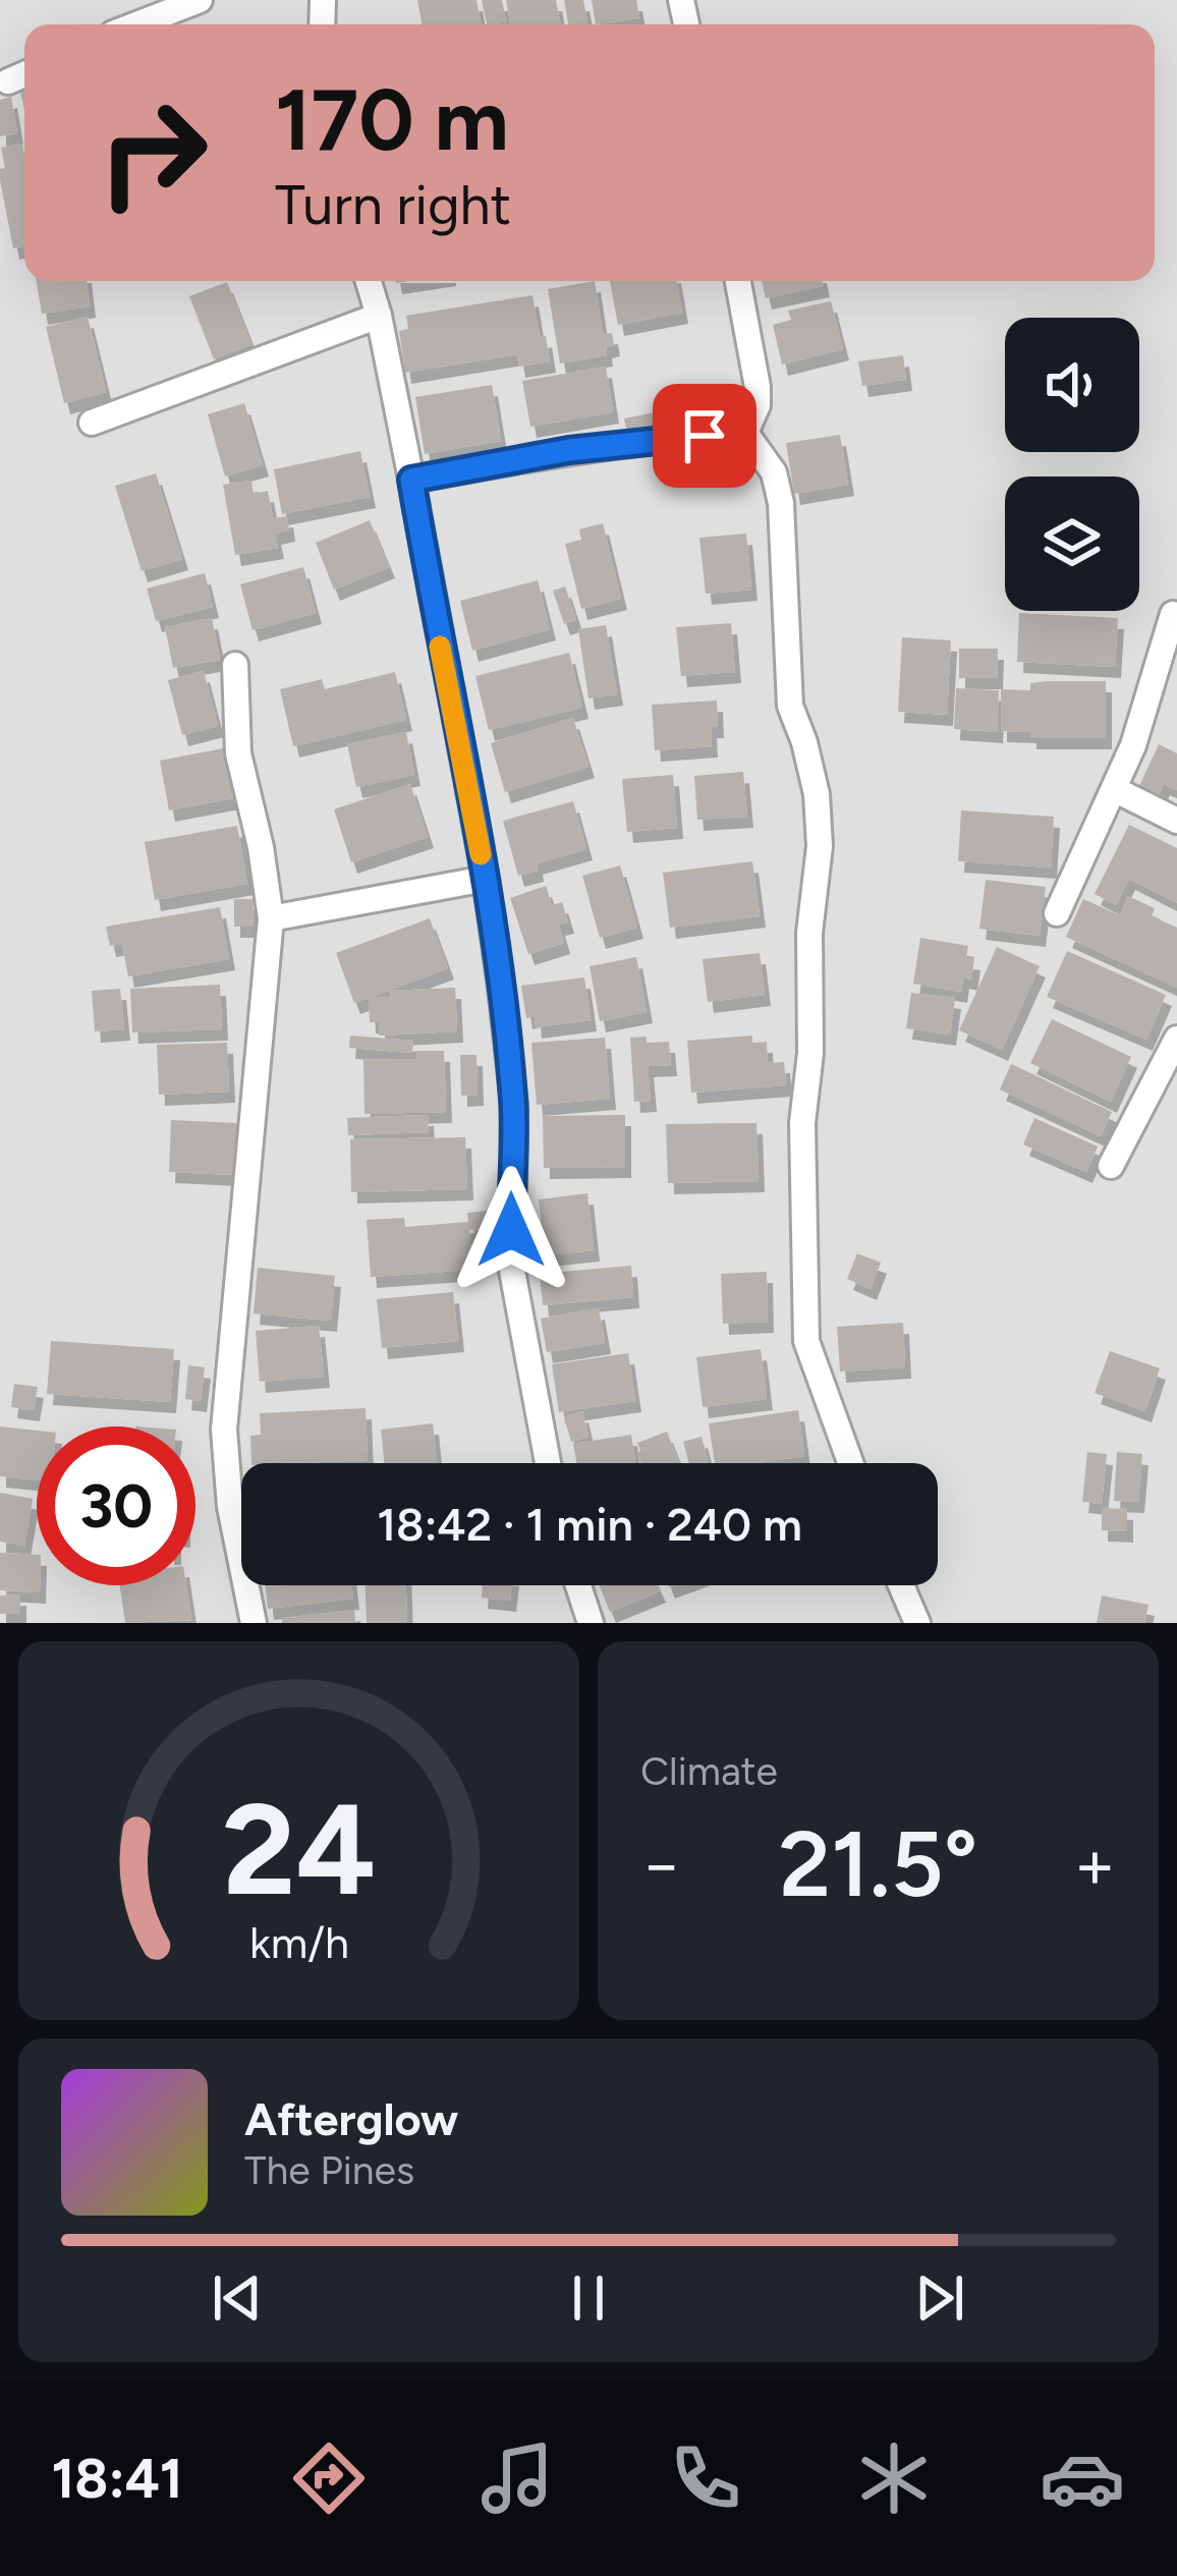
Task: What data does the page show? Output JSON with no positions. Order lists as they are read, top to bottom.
{
  "page": {
    "turn": ["170 m", "Turn right"],
    "limit": "30",
    "trip": "18:42 · 1 min · 240 m",
    "tile": "Climate",
    "heat": ["−", "21.5°", "+"],
    "song": ["Afterglow", "The Pines"],
    "tabs": "18:41",
    "gauge": ["24", "km/h"]
  }
}
